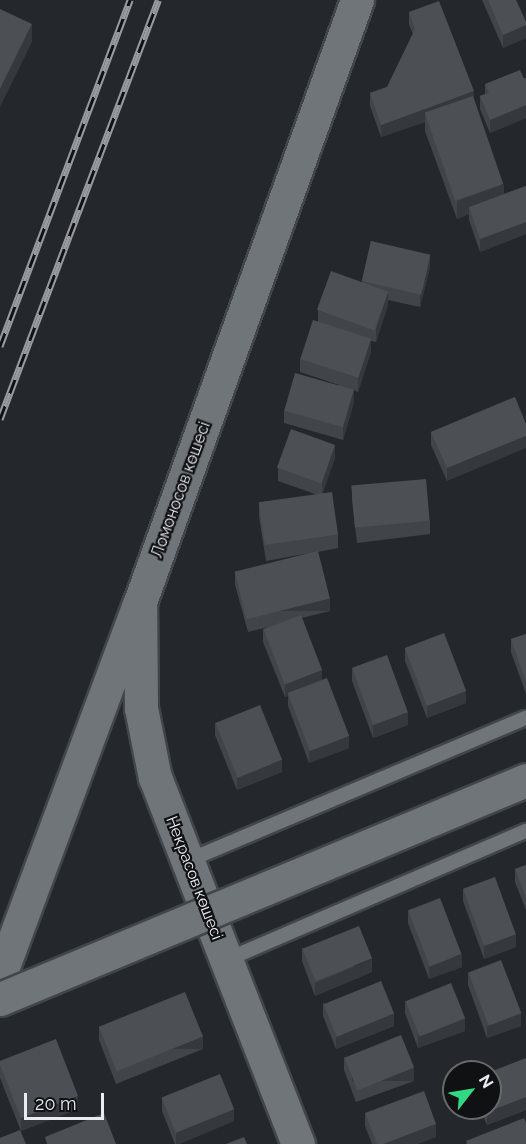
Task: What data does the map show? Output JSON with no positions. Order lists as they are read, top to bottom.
{
  "streets": {
    "main road": ["Ломоносов көшесі", "Некрасов көшесі"]
  },
  "crossings": [
    ["Ломоносов көшесі", "Некрасов көшесі"]
  ],
  "scale_bar": "20 m",
  "north": "top right"
}
